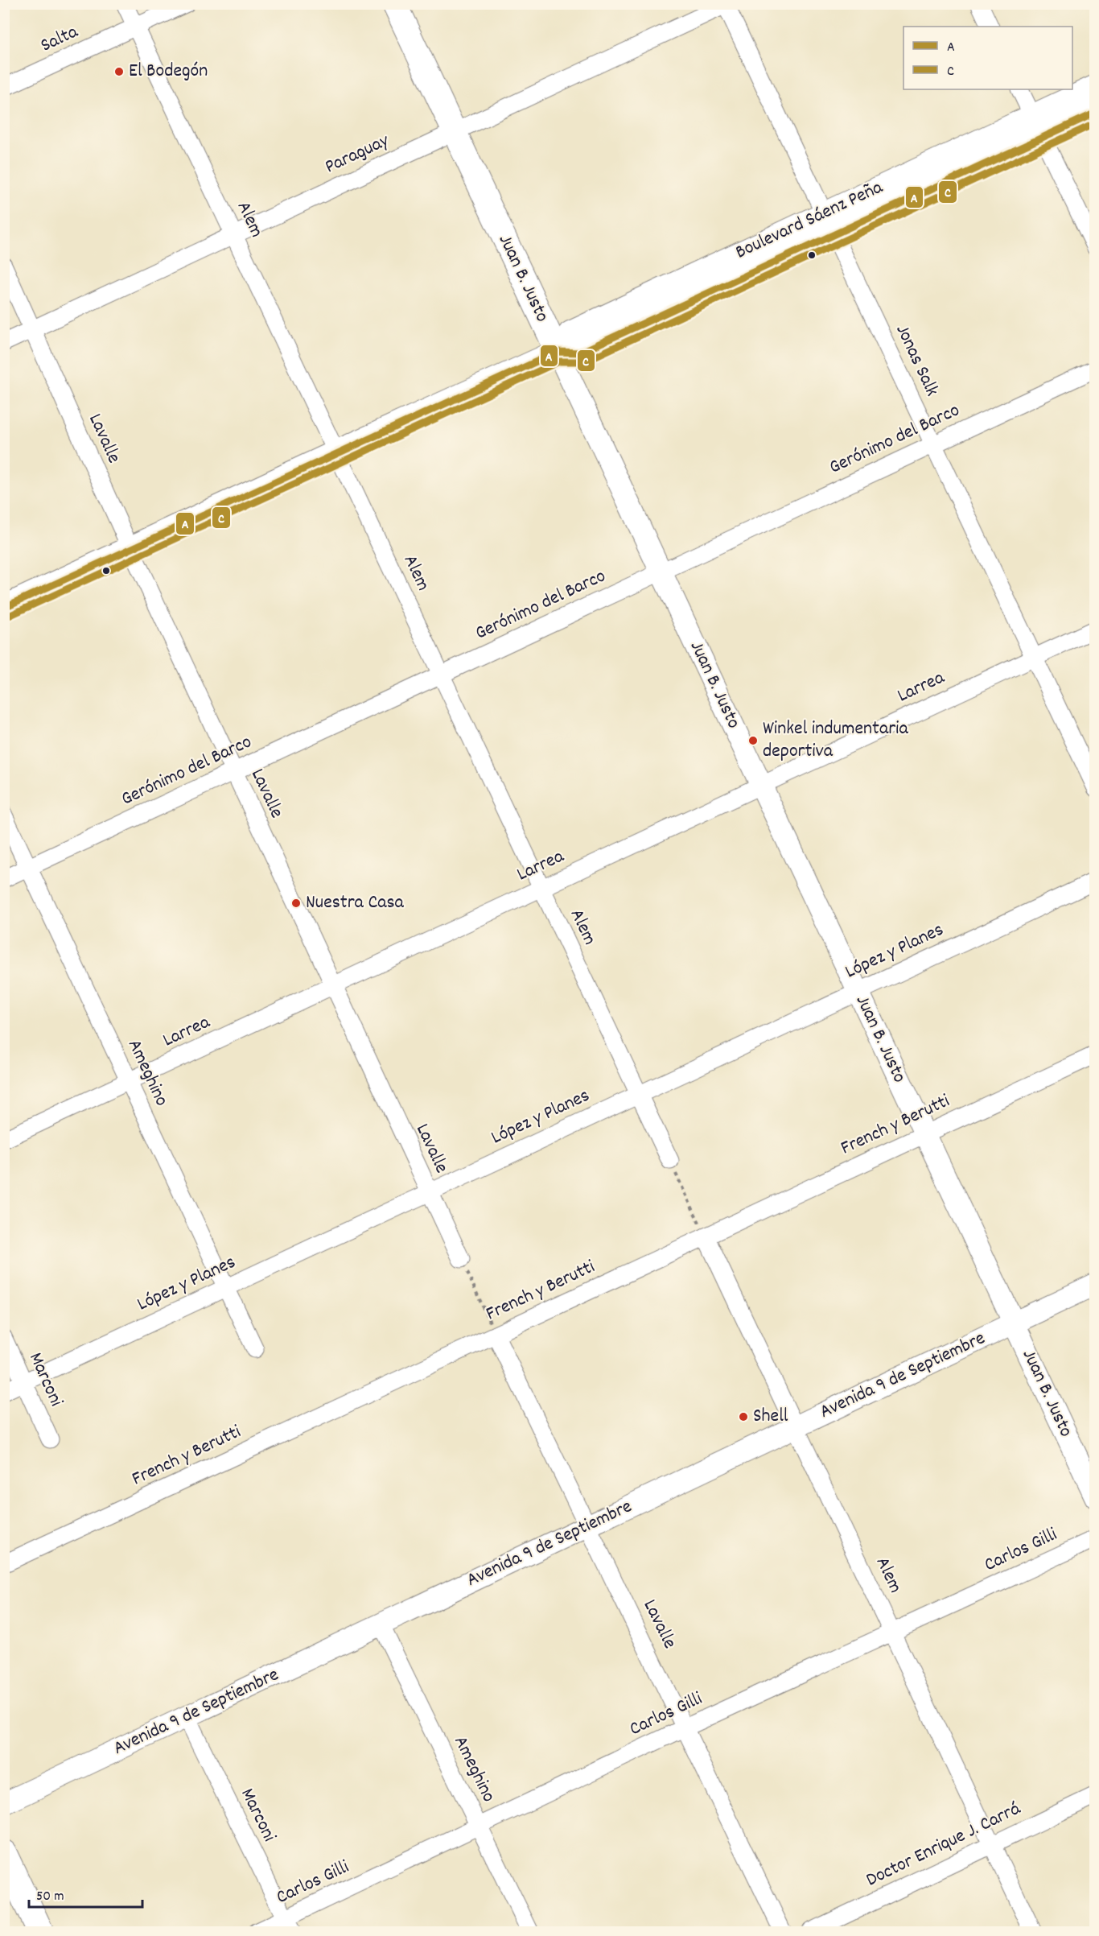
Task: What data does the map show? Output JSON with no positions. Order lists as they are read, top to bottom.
{
  "streets": {
    "main road": ["Boulevard Sáenz Peña", "Juan B. Justo"],
    "street": [
      "Salta",
      "Paraguay",
      "Alem",
      "Jonas Salk",
      "Lavalle",
      "Gerónimo del Barco",
      "Larrea",
      "López y Planes",
      "Ameghino",
      "French y Berutti",
      "Avenida 9 de Septiembre",
      "Marconi",
      "Carlos Gilli",
      "Doctor Enrique J. Carrá"
    ]
  },
  "crossings": [
    ["Salta", "Alem"],
    ["Paraguay", "Alem"],
    ["Paraguay", "Juan B. Justo"],
    ["Paraguay", "Jonas Salk"],
    ["Paraguay", "Lavalle"],
    ["Alem", "Boulevard Sáenz Peña"],
    ["Alem", "Gerónimo del Barco"],
    ["Alem", "Larrea"],
    ["Alem", "López y Planes"],
    ["Alem", "French y Berutti"],
    ["Alem", "Avenida 9 de Septiembre"],
    ["Alem", "Carlos Gilli"],
    ["Alem", "Doctor Enrique J. Carrá"],
    ["Boulevard Sáenz Peña", "Juan B. Justo"],
    ["Boulevard Sáenz Peña", "Jonas Salk"],
    ["Boulevard Sáenz Peña", "Lavalle"],
    ["Juan B. Justo", "Gerónimo del Barco"],
    ["Juan B. Justo", "Larrea"],
    ["Juan B. Justo", "López y Planes"],
    ["Juan B. Justo", "French y Berutti"],
    ["Juan B. Justo", "Avenida 9 de Septiembre"],
    ["Jonas Salk", "Gerónimo del Barco"],
    ["Jonas Salk", "Larrea"],
    ["Lavalle", "Gerónimo del Barco"],
    ["Lavalle", "Larrea"],
    ["Lavalle", "López y Planes"],
    ["Lavalle", "French y Berutti"],
    ["Lavalle", "Avenida 9 de Septiembre"],
    ["Lavalle", "Carlos Gilli"],
    ["Gerónimo del Barco", "Ameghino"],
    ["Larrea", "Ameghino"],
    ["López y Planes", "Ameghino"],
    ["López y Planes", "Marconi"],
    ["Ameghino", "Avenida 9 de Septiembre"],
    ["Ameghino", "Carlos Gilli"],
    ["Avenida 9 de Septiembre", "Marconi"],
    ["Marconi", "Carlos Gilli"]
  ],
  "places": [
    "El Bodegón",
    "Winkel indumentaria deportiva",
    "Nuestra Casa",
    "Shell"
  ],
  "lines": ["transit line A", "transit line C"],
  "legend": ["A", "C"],
  "scale_bar": "50 m"
}
